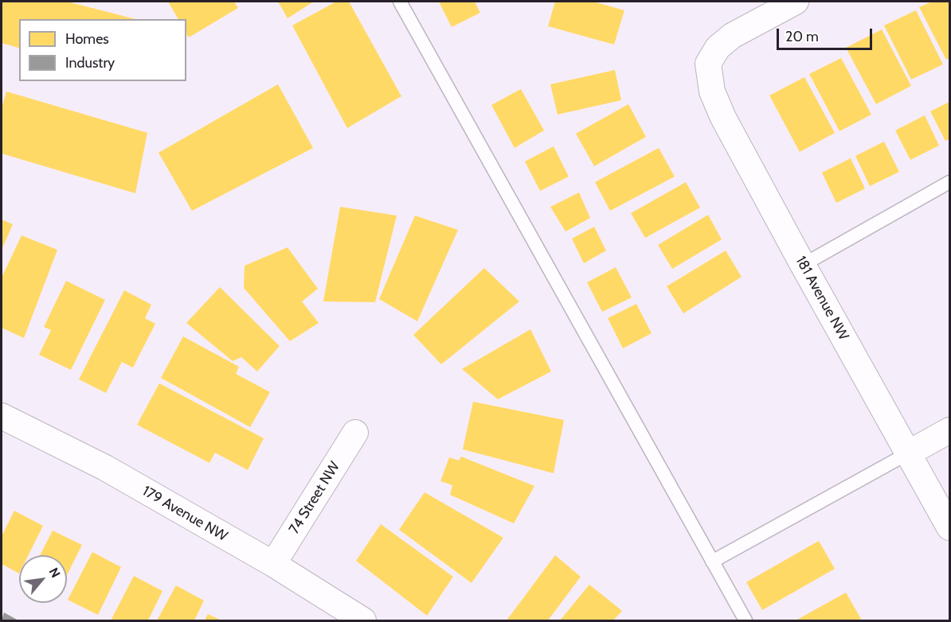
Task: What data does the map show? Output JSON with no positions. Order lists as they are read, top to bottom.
{
  "streets": {
    "street": ["181 Avenue NW", "74 Street NW", "179 Avenue NW"]
  },
  "crossings": [
    ["74 Street NW", "179 Avenue NW"]
  ],
  "legend": ["Homes", "Industry"],
  "scale_bar": "20 m",
  "north": "top right"
}
